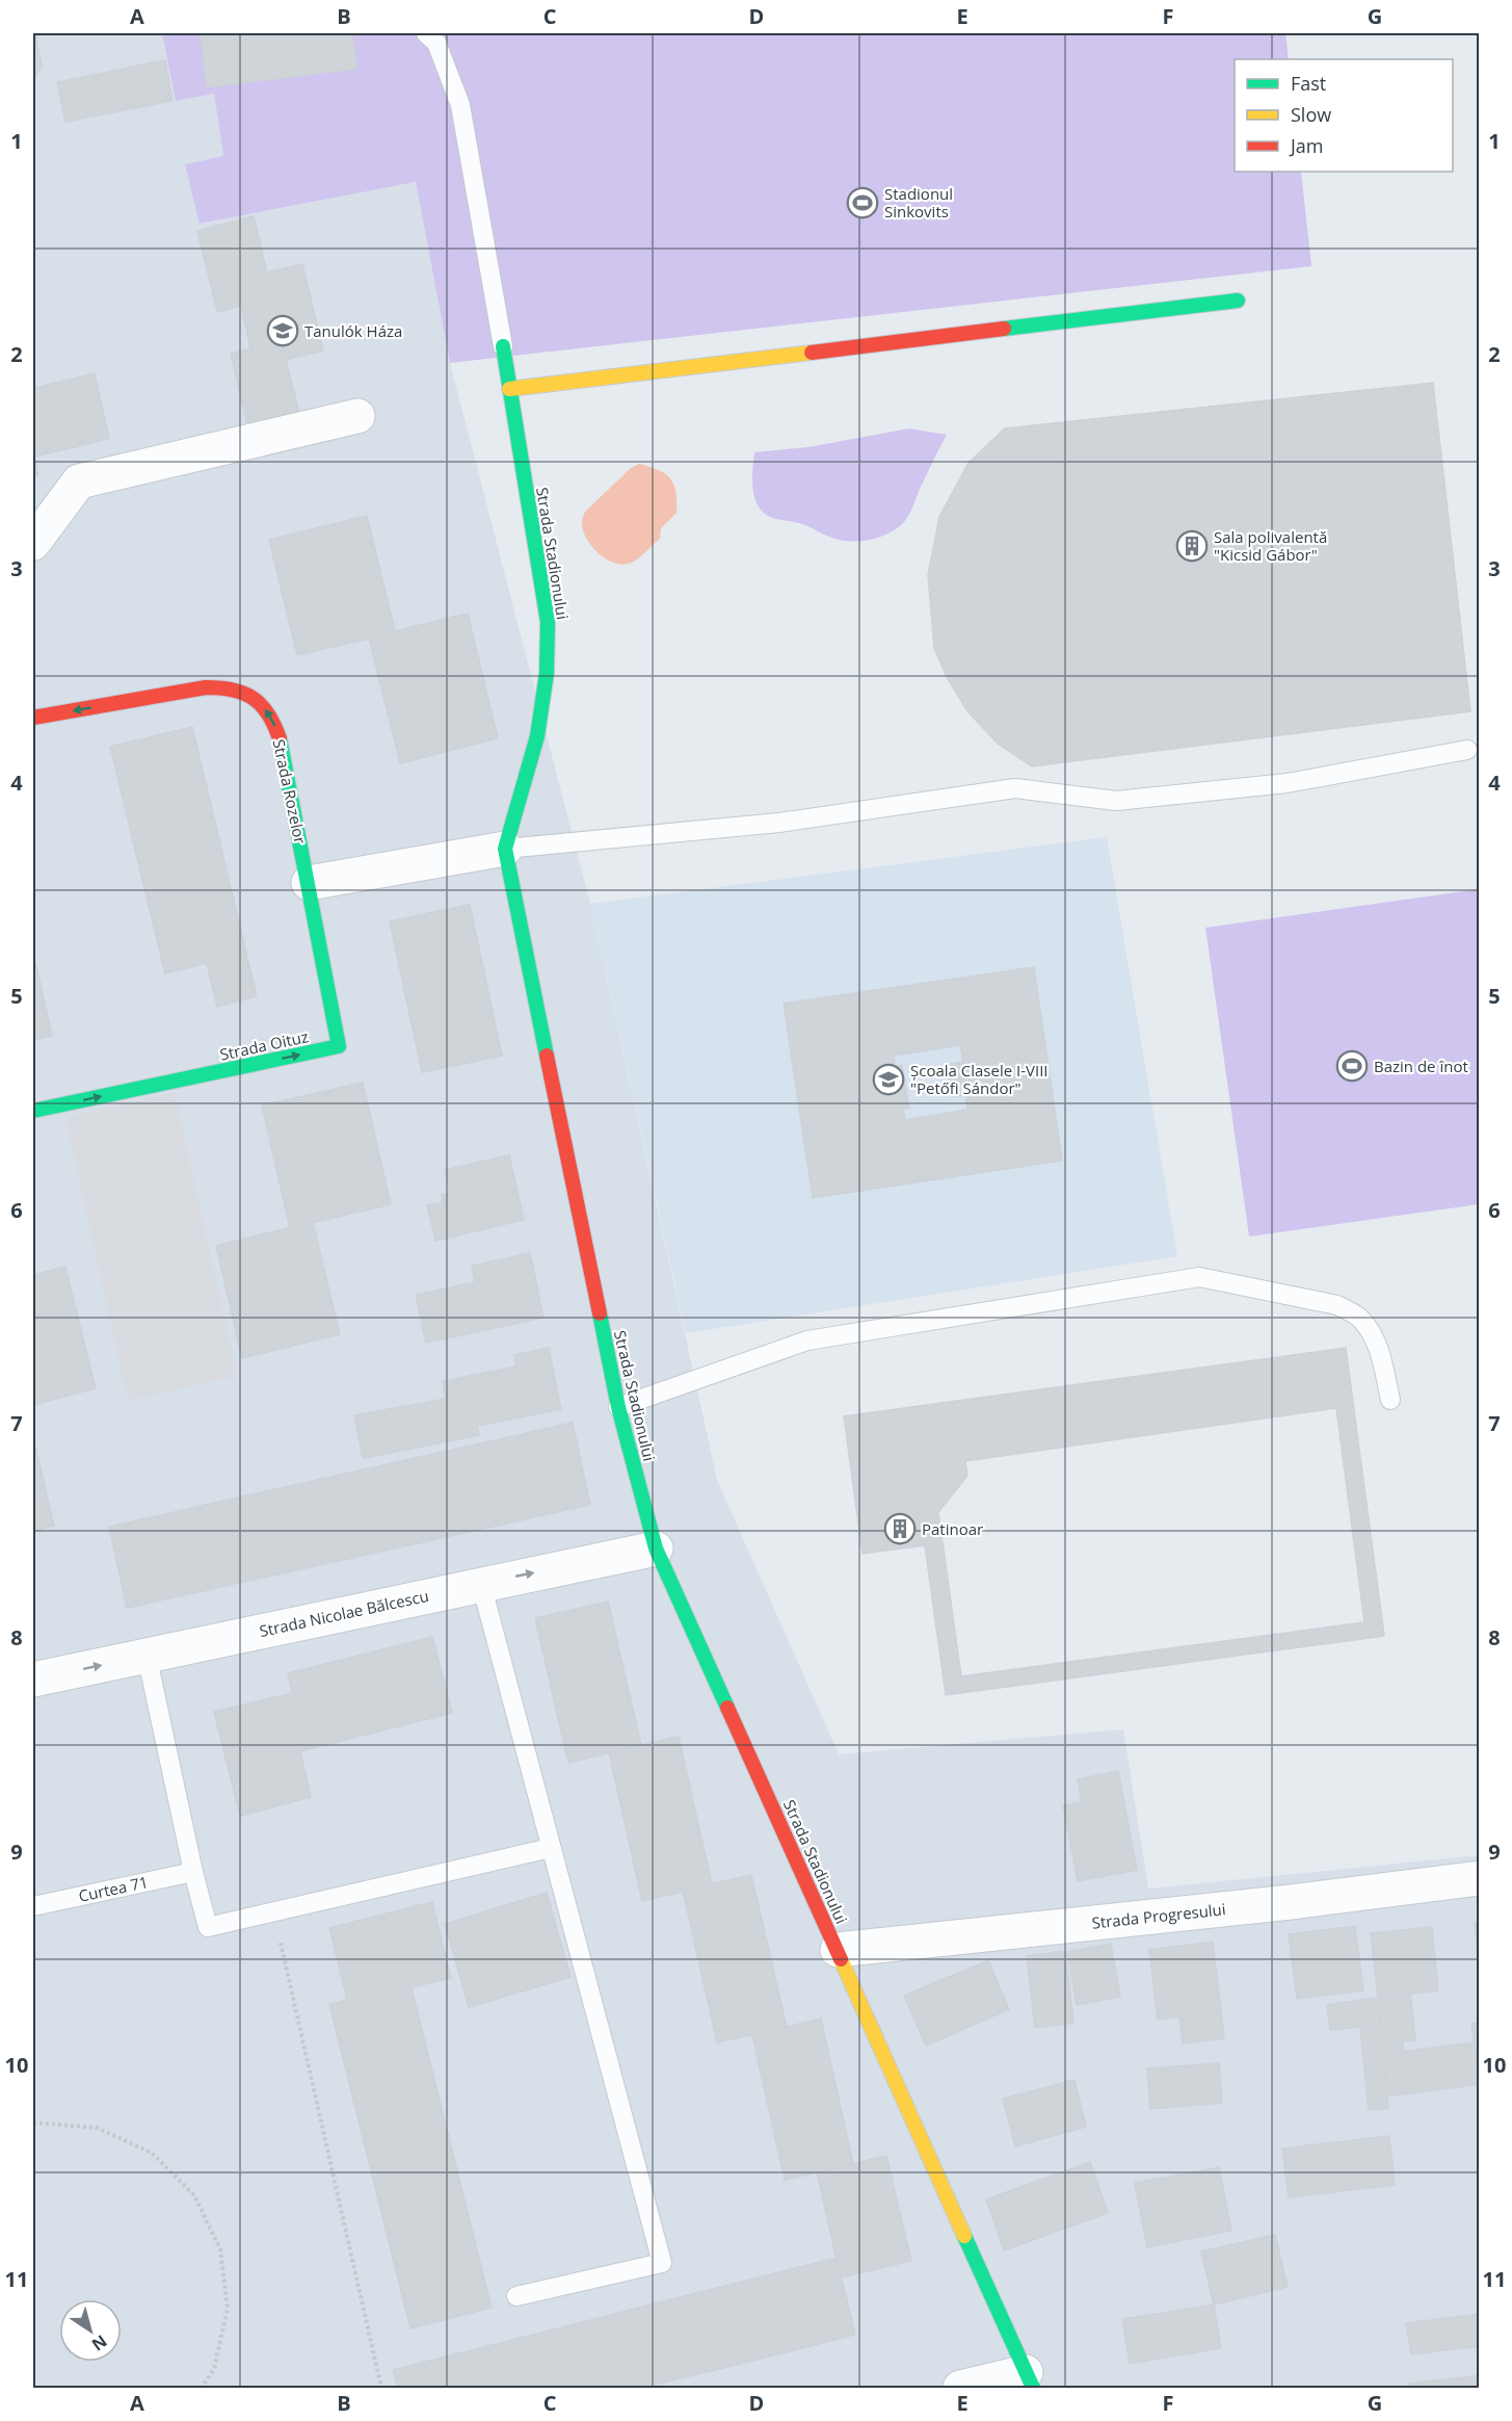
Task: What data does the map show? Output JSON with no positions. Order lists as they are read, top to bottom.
{
  "streets": {
    "street": [
      "Strada Stadionului",
      "Strada Rozelor",
      "Strada Oituz",
      "Strada Nicolae Bălcescu",
      "Strada Progresului"
    ],
    "lane": ["Curtea 71"]
  },
  "crossings": [
    ["Strada Stadionului", "Strada Nicolae Bălcescu"],
    ["Strada Stadionului", "Strada Progresului"],
    ["Strada Rozelor", "Strada Oituz"]
  ],
  "one_way": ["Strada Nicolae Bălcescu"],
  "places": {
    "sports": ["Stadionul Sinkovits", "Bazin de înot"],
    "school or university": ["Tanulók Háza", "Școala Clasele I-VIII \"Petőfi Sándor\""],
    "building": ["Sala polivalentă \"Kicsid Gábor\"", "Patinoar"]
  },
  "legend": ["Fast", "Slow", "Jam"],
  "north": "bottom right",
  "grid": {
    "columns": [
      "A",
      "B",
      "C",
      "D",
      "E",
      "F",
      "G"
    ],
    "rows": [
      "1",
      "2",
      "3",
      "4",
      "5",
      "6",
      "7",
      "8",
      "9",
      "10",
      "11"
    ]
  }
}
